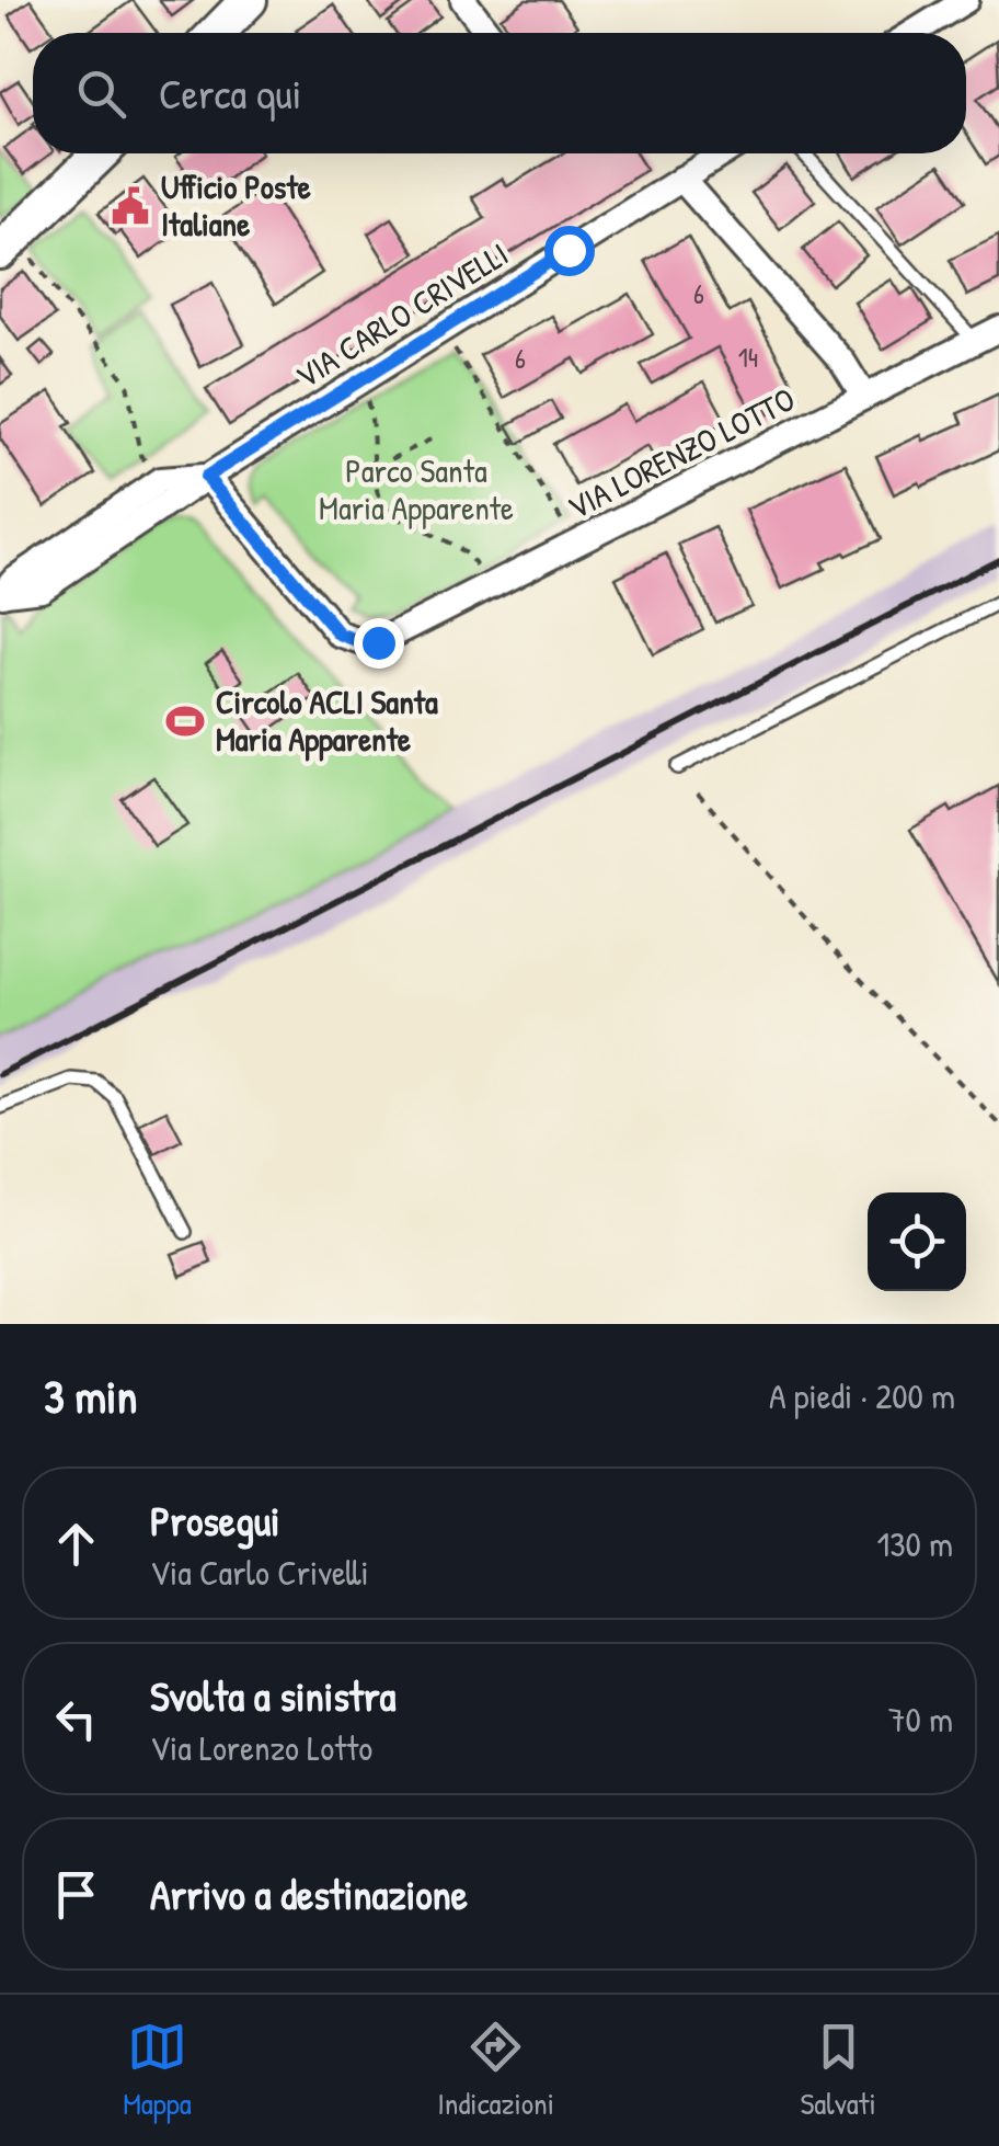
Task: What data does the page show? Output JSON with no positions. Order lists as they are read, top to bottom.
{
  "streets": {
    "street": ["VIA CARLO CRIVELLI", "VIA LORENZO LOTTO"]
  },
  "crossings": [
    ["VIA CARLO CRIVELLI", "VIA LORENZO LOTTO"]
  ],
  "parks": ["Parco Santa Maria Apparente"],
  "places": {
    "public building": ["Ufficio Poste Italiane"],
    "sports": ["Circolo ACLI Santa Maria Apparente"]
  },
  "house_numbers": ["6", "14", "6"],
  "page": {
    "search": "Cerca qui",
    "heading": ["3 min", "A piedi · 200 m"],
    "list": [
      ["Prosegui", "Via Carlo Crivelli", "130 m"],
      ["Svolta a sinistra", "Via Lorenzo Lotto", "70 m"],
      "Arrivo a destinazione"
    ],
    "nav": ["Mappa", "Indicazioni", "Salvati"]
  }
}
